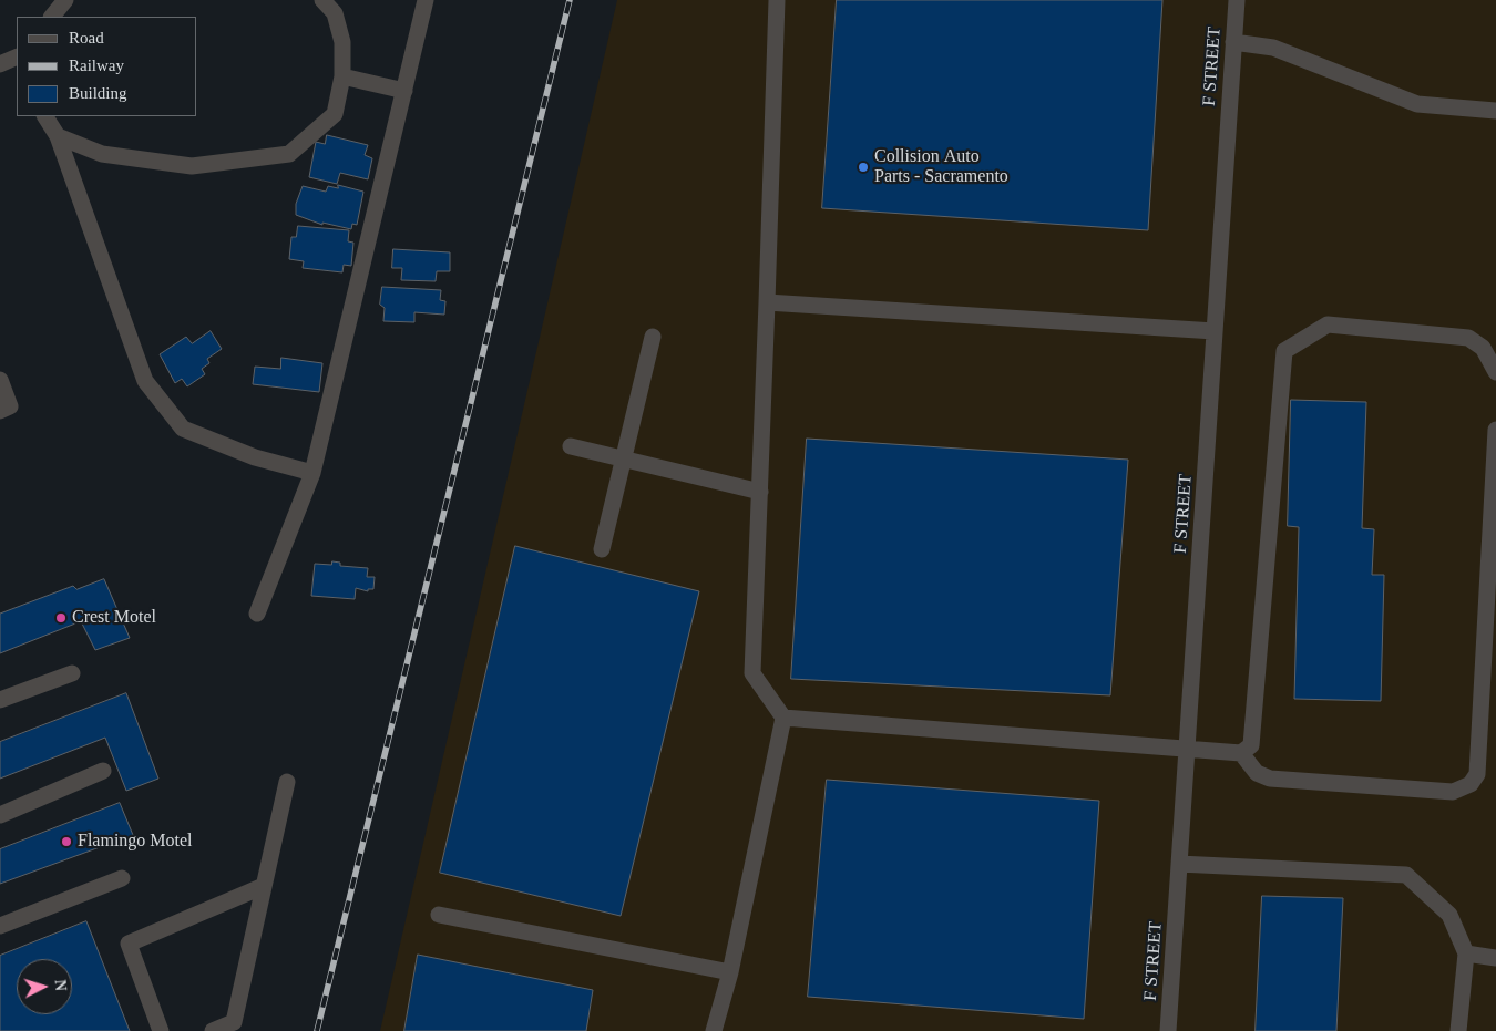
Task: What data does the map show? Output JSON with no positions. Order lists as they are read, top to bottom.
{
  "streets": {
    "street": ["F STREET"]
  },
  "places": ["Collision Auto Parts - Sacramento", "Crest Motel", "Flamingo Motel"],
  "legend": ["Road", "Railway", "Building"],
  "north": "right"
}
